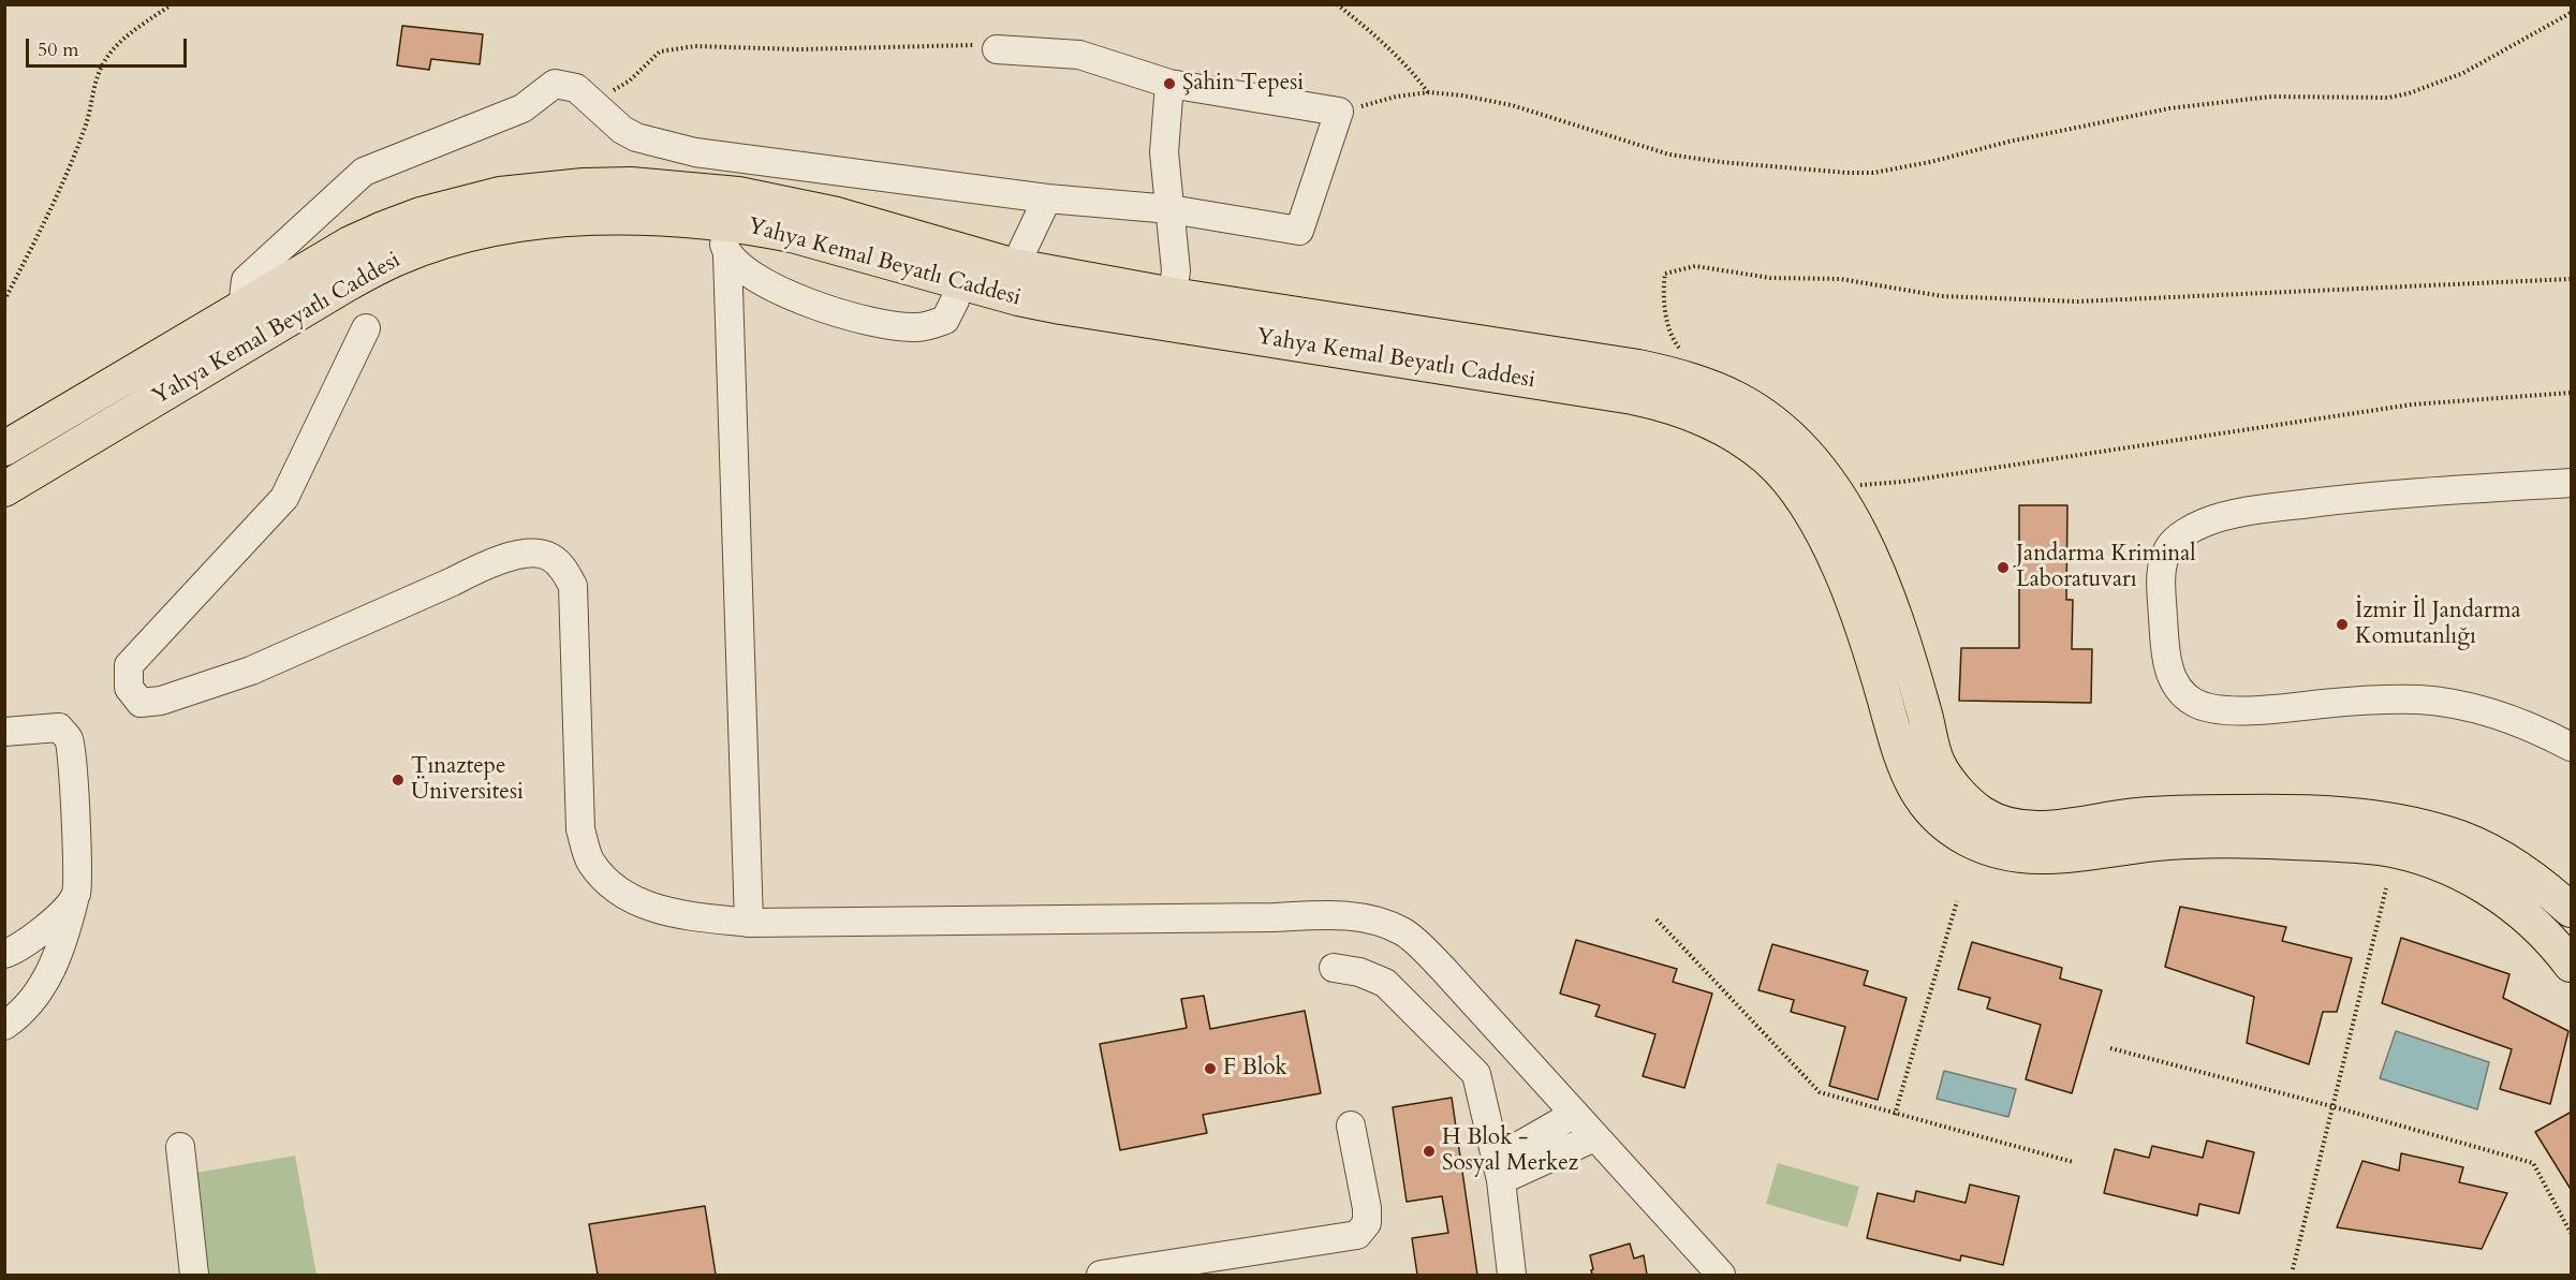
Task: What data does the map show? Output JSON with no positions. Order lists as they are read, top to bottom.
{
  "streets": {
    "main road": ["Yahya Kemal Beyatlı Caddesi"]
  },
  "places": [
    "Şahin Tepesi",
    "Jandarma Kriminal Laboratuvarı",
    "İzmir İl Jandarma Komutanlığı",
    "Tınaztepe Üniversitesi",
    "F Blok",
    "H Blok - Sosyal Merkez"
  ],
  "scale_bar": "50 m"
}
